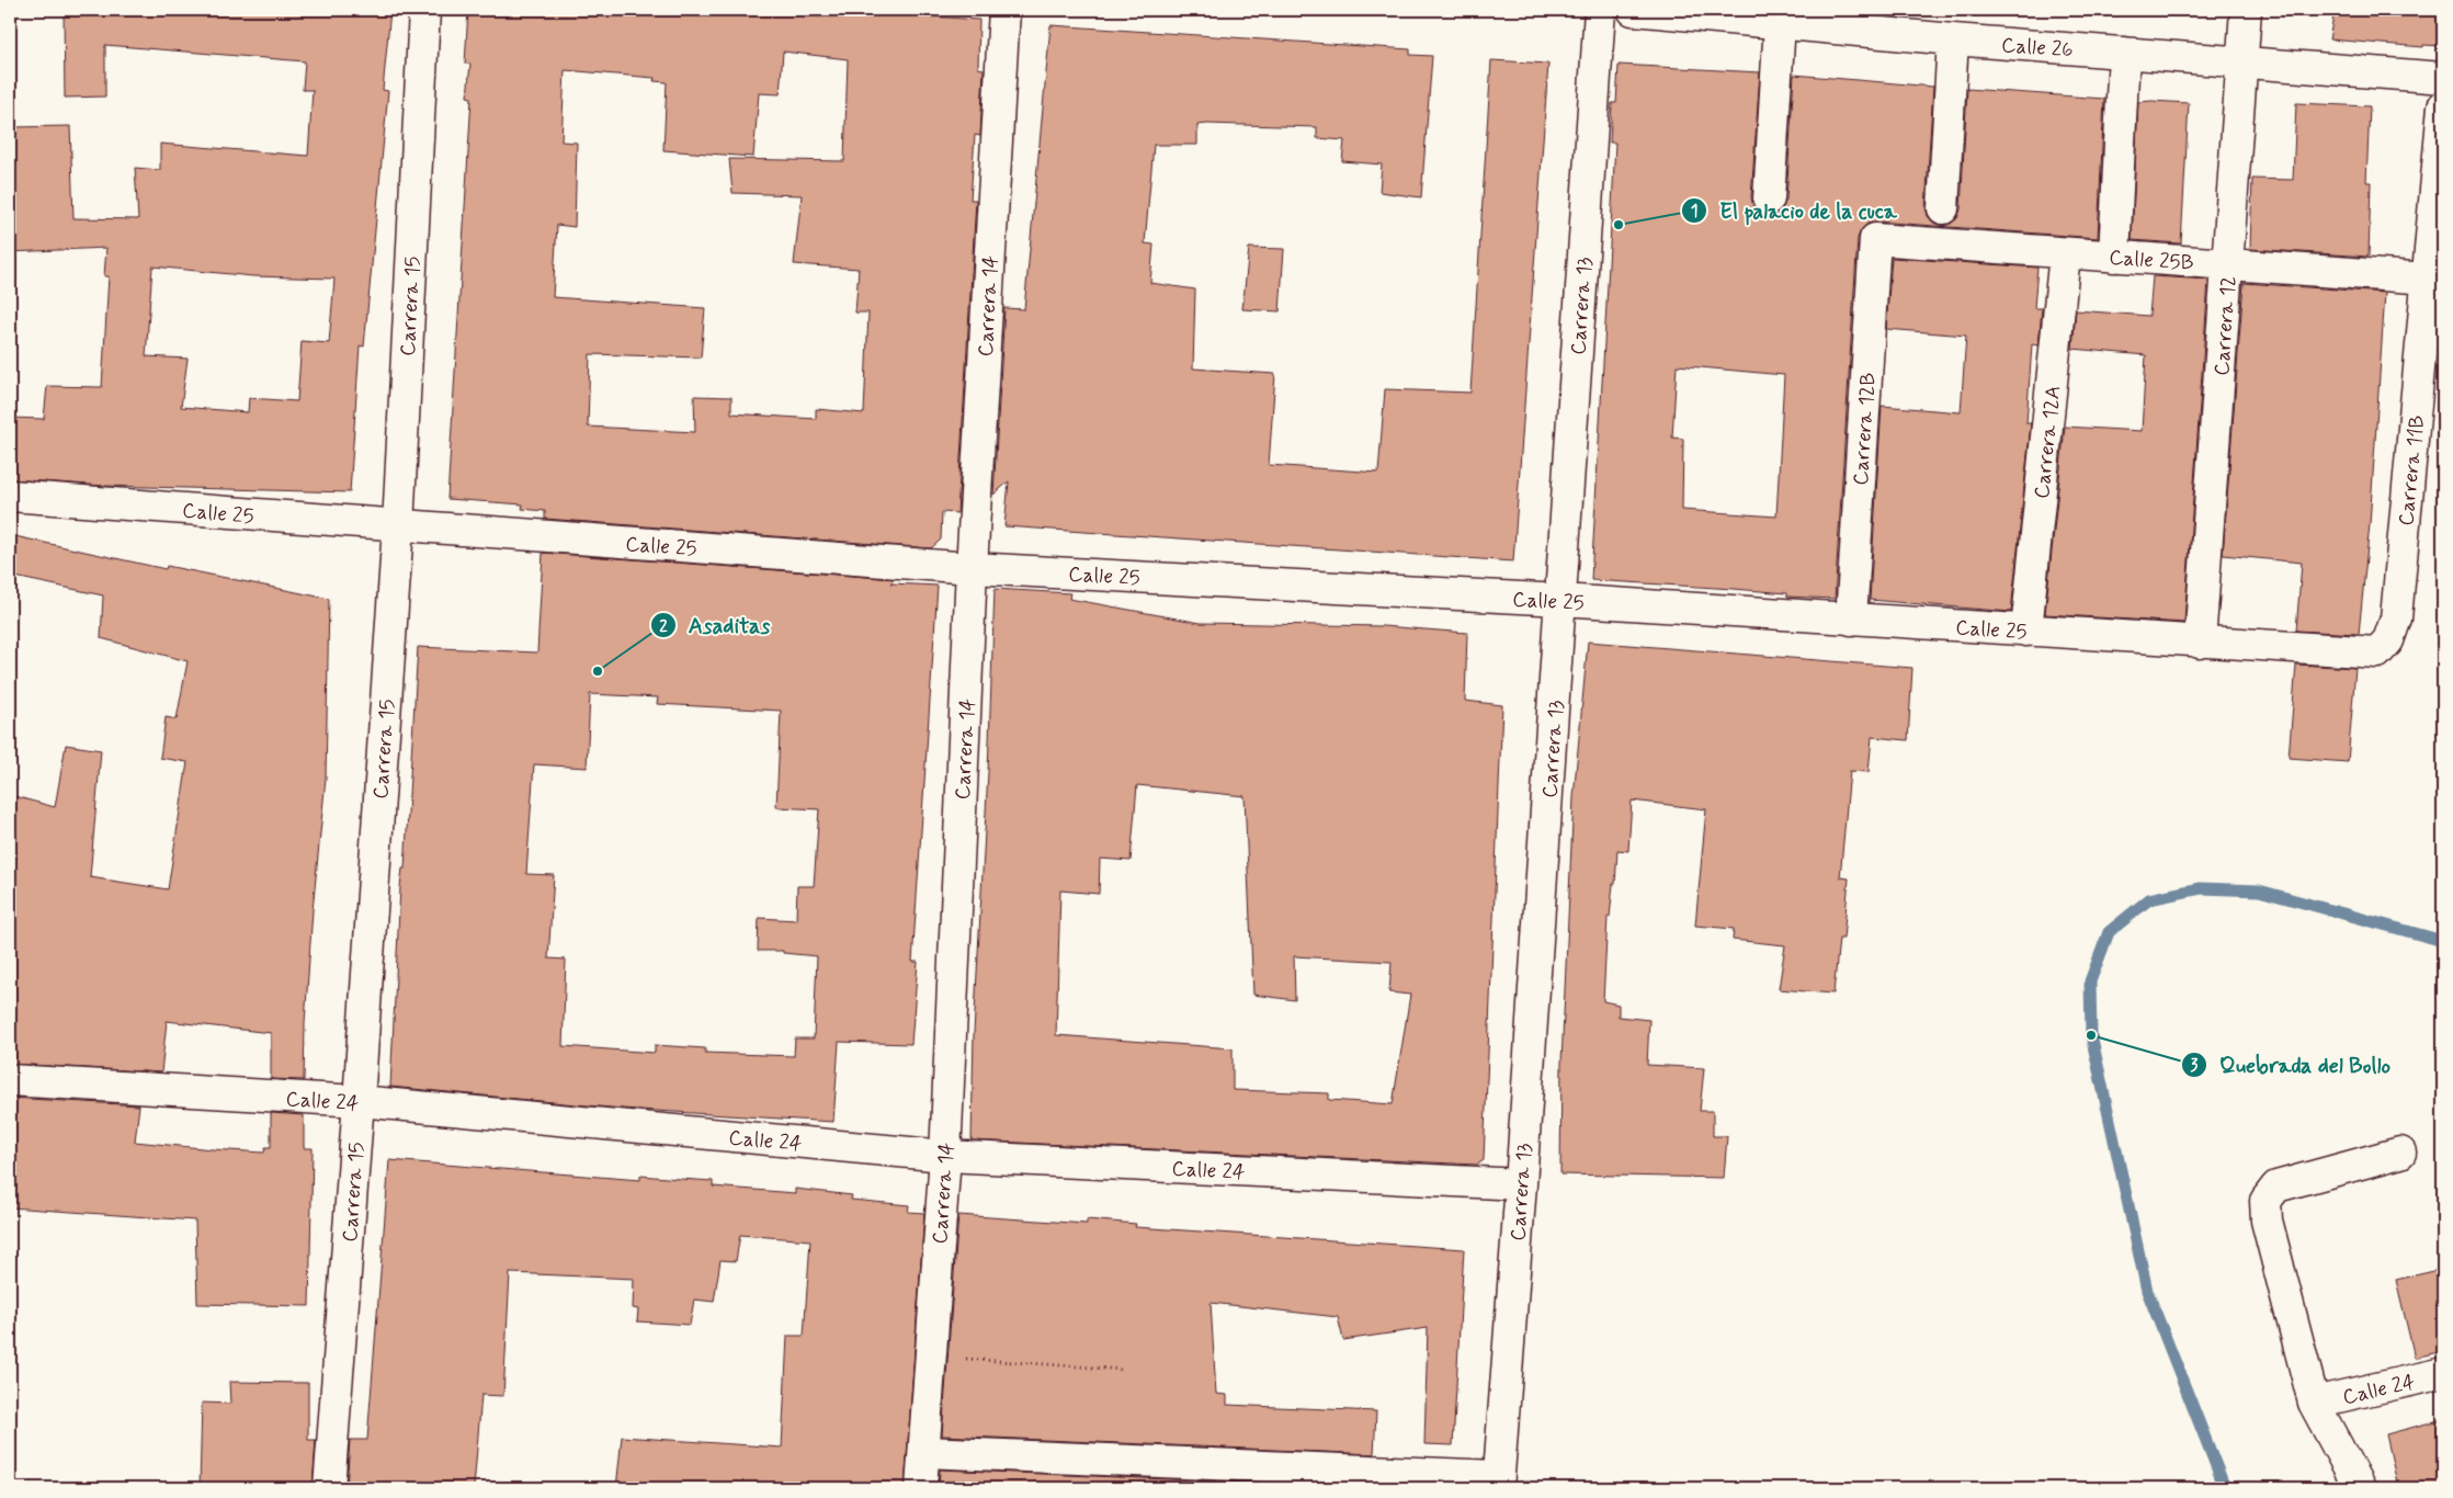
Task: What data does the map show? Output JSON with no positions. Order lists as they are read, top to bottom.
{
  "streets": {
    "street": [
      "Calle 26",
      "Calle 25B",
      "Carrera 15",
      "Carrera 14",
      "Carrera 13",
      "Carrera 12",
      "Carrera 12B",
      "Carrera 12A",
      "Carrera 11B",
      "Calle 25",
      "Calle 24"
    ]
  },
  "crossings": [
    ["Calle 26", "Carrera 12"],
    ["Calle 25B", "Carrera 12"],
    ["Calle 25B", "Carrera 12B"],
    ["Calle 25B", "Carrera 12A"],
    ["Calle 25B", "Carrera 11B"],
    ["Carrera 15", "Calle 25"],
    ["Carrera 15", "Calle 24"],
    ["Carrera 14", "Calle 25"],
    ["Carrera 14", "Calle 24"],
    ["Carrera 13", "Calle 25"],
    ["Carrera 13", "Calle 24"],
    ["Carrera 12", "Carrera 11B"],
    ["Carrera 12", "Calle 25"],
    ["Carrera 12B", "Calle 25"],
    ["Carrera 12A", "Calle 25"],
    ["Carrera 11B", "Calle 25"]
  ],
  "places": ["El palacio de la cuca", "Asaditas", "Quebrada del Bollo"]
}
